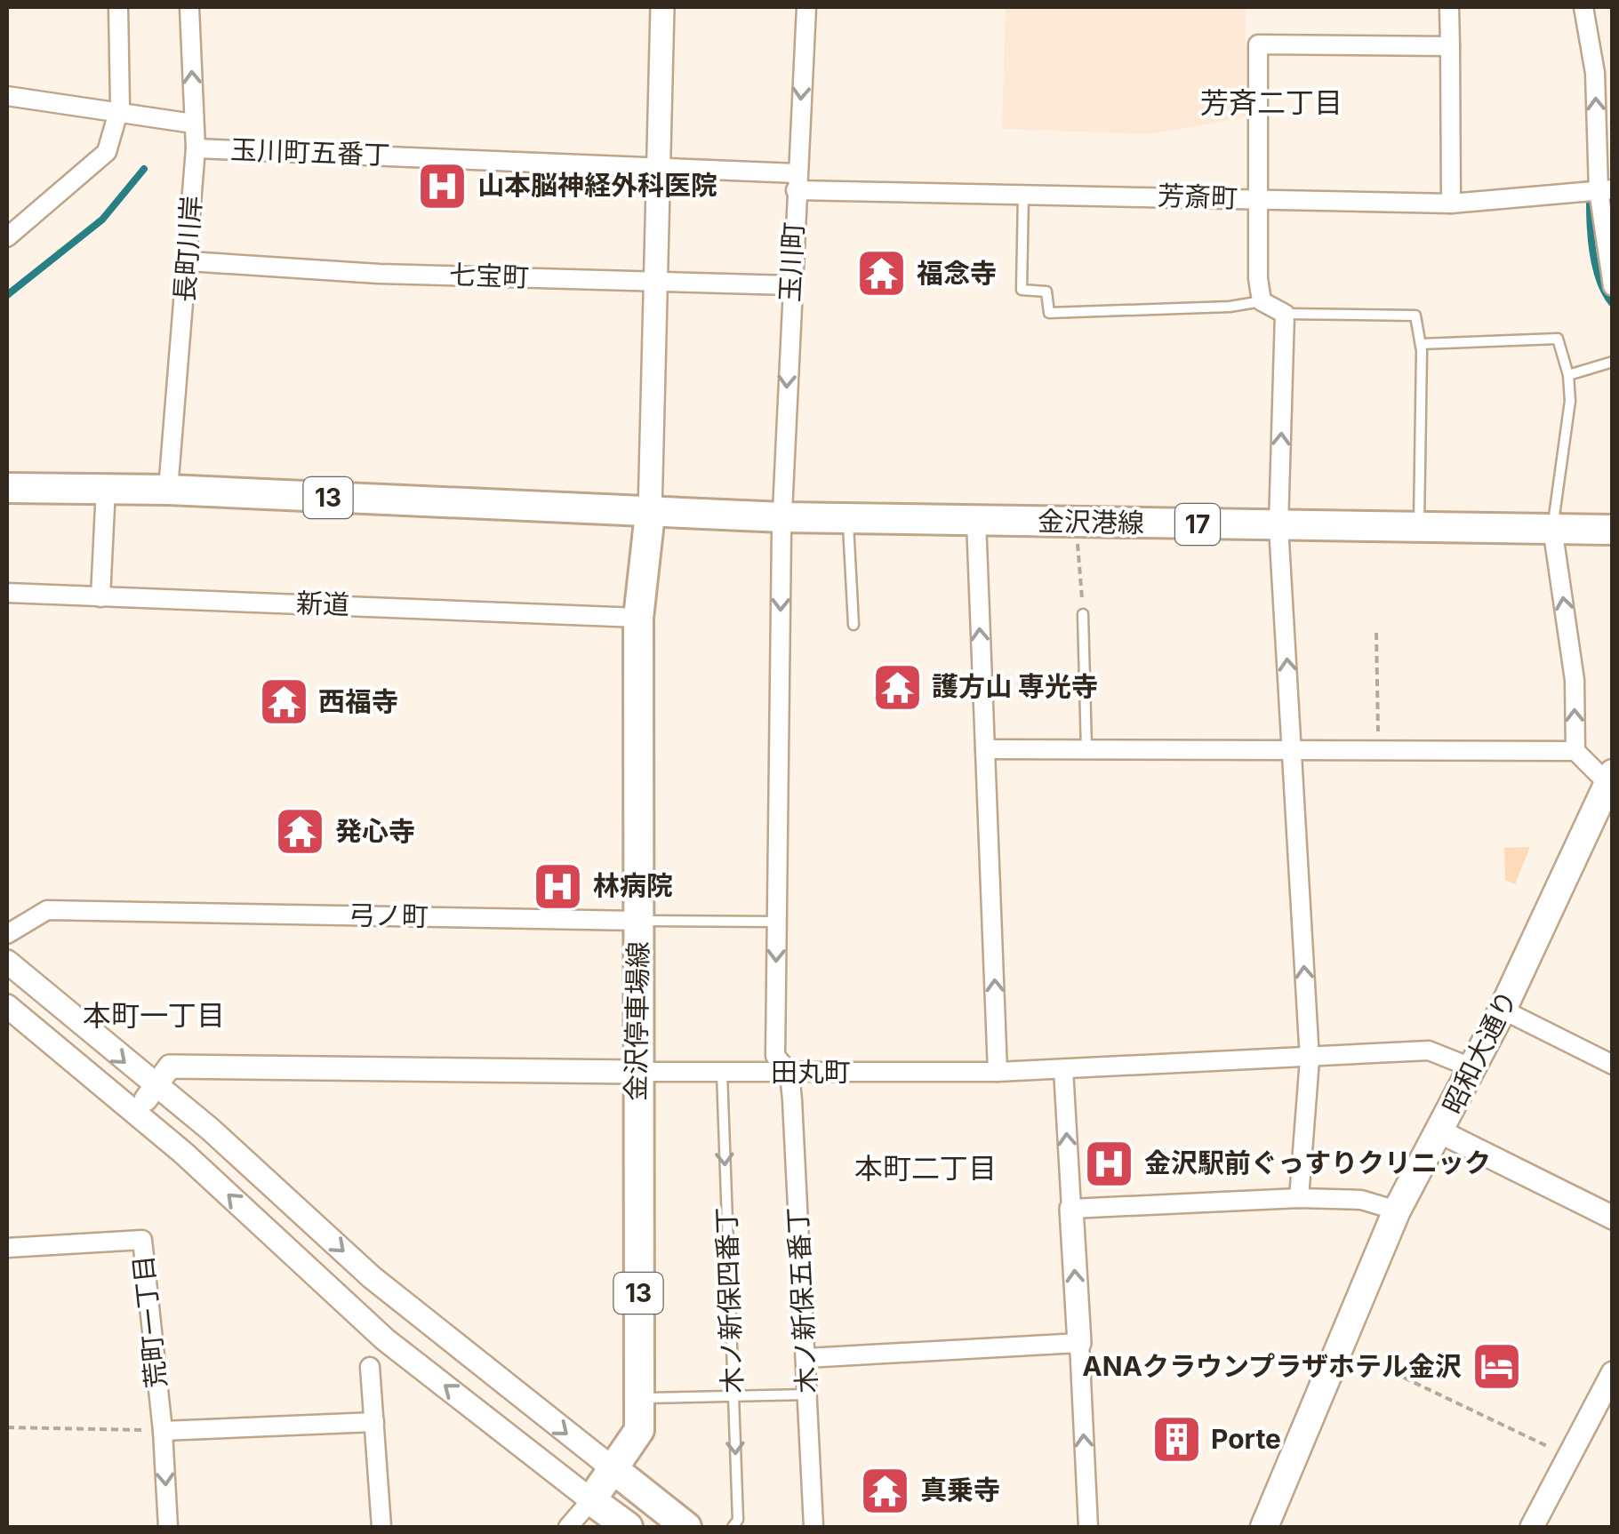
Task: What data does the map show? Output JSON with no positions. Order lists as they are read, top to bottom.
{
  "streets": {
    "main road": [
      "13",
      "金沢港線",
      "17",
      "金沢停車場線",
      "昭和大通り"
    ],
    "street": [
      "玉川町五番丁",
      "芳斎町",
      "長町川岸",
      "玉川町",
      "七宝町",
      "新道",
      "弓ノ町",
      "田丸町",
      "木ノ新保五番丁",
      "荒町一丁目"
    ],
    "lane": ["木ノ新保四番丁"]
  },
  "crossings": [
    ["玉川町五番丁", "芳斎町"],
    ["玉川町五番丁", "長町川岸"],
    ["玉川町五番丁", "玉川町"],
    ["芳斎町", "玉川町"],
    ["長町川岸", "七宝町"],
    ["長町川岸", "13"],
    ["玉川町", "七宝町"],
    ["玉川町", "金沢港線"],
    ["玉川町", "17"],
    ["玉川町", "弓ノ町"],
    ["玉川町", "木ノ新保五番丁"],
    ["13", "17"],
    ["13", "金沢停車場線"],
    ["金沢港線", "17"],
    ["17", "金沢停車場線"],
    ["新道", "金沢停車場線"],
    ["弓ノ町", "金沢停車場線"],
    ["弓ノ町", "木ノ新保五番丁"],
    ["金沢停車場線", "田丸町"],
    ["昭和大通り", "田丸町"],
    ["田丸町", "木ノ新保四番丁"],
    ["田丸町", "木ノ新保五番丁"]
  ],
  "one_way": ["木ノ新保四番丁"],
  "districts": ["芳斉二丁目", "本町一丁目", "本町二丁目"],
  "places": {
    "hospital": ["山本脳神経外科医院", "林病院", "金沢駅前ぐっすりクリニック"],
    "temple": [
      "福念寺",
      "護方山 専光寺",
      "西福寺",
      "発心寺",
      "真乗寺"
    ],
    "hotel": ["ANAクラウンプラザホテル金沢"],
    "building": ["Porte"]
  }
}
